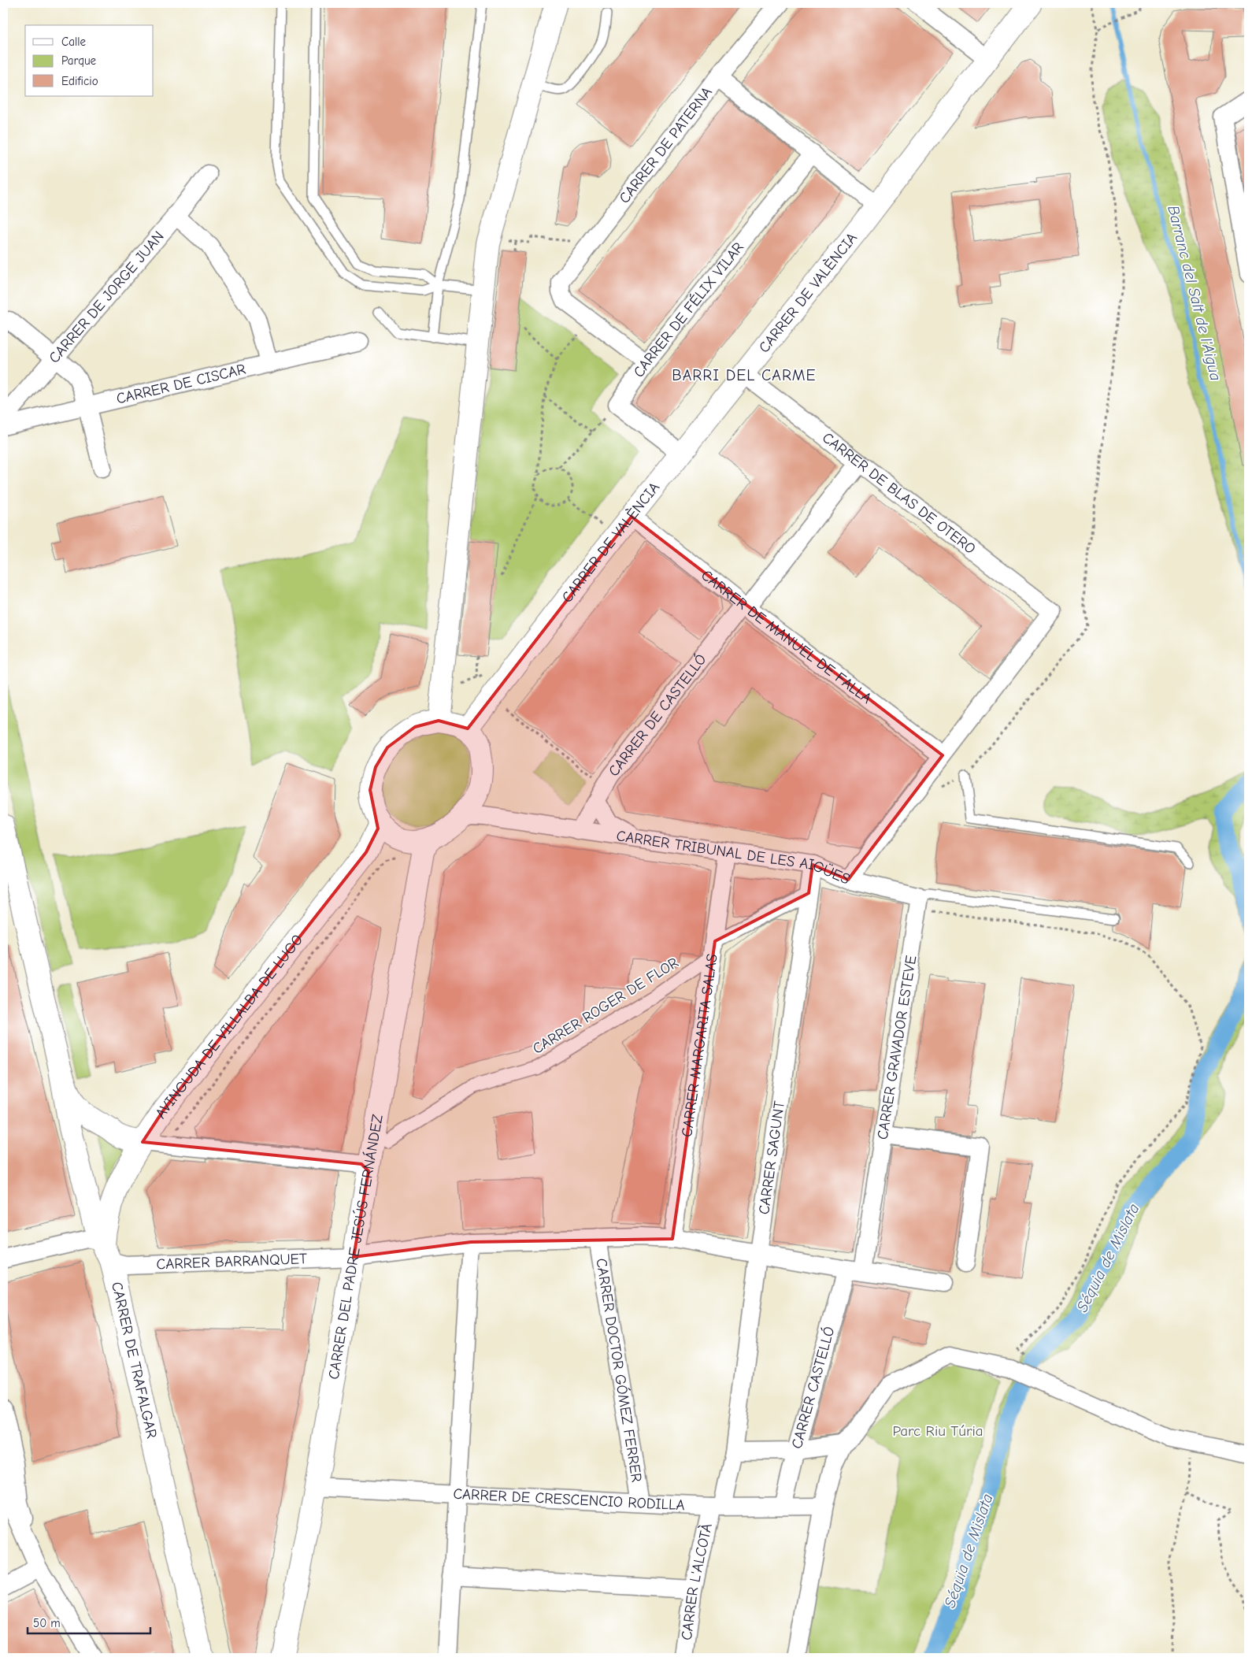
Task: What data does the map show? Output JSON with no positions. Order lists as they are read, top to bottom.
{
  "streets": {
    "street": [
      "CARRER DE PATERNA",
      "CARRER DE VALÈNCIA",
      "CARRER DE JORGE JUAN",
      "CARRER DE FÉLIX VILAR",
      "CARRER DE CISCAR",
      "CARRER DE BLAS DE OTERO",
      "CARRER DE MANUEL DE FALLA",
      "CARRER DE CASTELLÓ",
      "CARRER TRIBUNAL DE LES AIGÜES",
      "CARRER ROGER DE FLOR",
      "AVINGUDA DE VILLALBA DE LUGO",
      "CARRER MARGARITA SALAS",
      "CARRER GRAVADOR ESTEVE",
      "CARRER SAGUNT",
      "CARRER DEL PADRE JESÚS FERNÁNDEZ",
      "CARRER BARRANQUET",
      "CARRER DE TRAFALGAR",
      "CARRER DOCTOR GÓMEZ FERRER",
      "CARRER CASTELLÓ",
      "CARRER DE CRESCENCIO RODILLA",
      "CARRER L'ALCOTÀ"
    ]
  },
  "crossings": [
    ["CARRER DE PATERNA", "CARRER DE FÉLIX VILAR"],
    ["CARRER DE VALÈNCIA", "CARRER DE FÉLIX VILAR"],
    ["CARRER DE VALÈNCIA", "CARRER DE BLAS DE OTERO"],
    ["CARRER DE VALÈNCIA", "CARRER DE MANUEL DE FALLA"],
    ["CARRER DE VALÈNCIA", "CARRER TRIBUNAL DE LES AIGÜES"],
    ["CARRER DE VALÈNCIA", "AVINGUDA DE VILLALBA DE LUGO"],
    ["CARRER DE VALÈNCIA", "CARRER DEL PADRE JESÚS FERNÁNDEZ"],
    ["CARRER DE BLAS DE OTERO", "CARRER DE CASTELLÓ"],
    ["CARRER DE BLAS DE OTERO", "CARRER TRIBUNAL DE LES AIGÜES"],
    ["CARRER DE MANUEL DE FALLA", "CARRER DE CASTELLÓ"],
    ["CARRER DE MANUEL DE FALLA", "CARRER TRIBUNAL DE LES AIGÜES"],
    ["CARRER DE CASTELLÓ", "CARRER TRIBUNAL DE LES AIGÜES"],
    ["CARRER TRIBUNAL DE LES AIGÜES", "AVINGUDA DE VILLALBA DE LUGO"],
    ["CARRER TRIBUNAL DE LES AIGÜES", "CARRER MARGARITA SALAS"],
    ["CARRER TRIBUNAL DE LES AIGÜES", "CARRER SAGUNT"],
    ["CARRER TRIBUNAL DE LES AIGÜES", "CARRER DEL PADRE JESÚS FERNÁNDEZ"],
    ["CARRER ROGER DE FLOR", "CARRER MARGARITA SALAS"],
    ["CARRER ROGER DE FLOR", "CARRER SAGUNT"],
    ["AVINGUDA DE VILLALBA DE LUGO", "CARRER DEL PADRE JESÚS FERNÁNDEZ"],
    ["AVINGUDA DE VILLALBA DE LUGO", "CARRER BARRANQUET"],
    ["AVINGUDA DE VILLALBA DE LUGO", "CARRER DE TRAFALGAR"],
    ["CARRER MARGARITA SALAS", "CARRER BARRANQUET"],
    ["CARRER GRAVADOR ESTEVE", "CARRER BARRANQUET"],
    ["CARRER GRAVADOR ESTEVE", "CARRER CASTELLÓ"],
    ["CARRER SAGUNT", "CARRER BARRANQUET"],
    ["CARRER SAGUNT", "CARRER L'ALCOTÀ"],
    ["CARRER DEL PADRE JESÚS FERNÁNDEZ", "CARRER BARRANQUET"],
    ["CARRER DEL PADRE JESÚS FERNÁNDEZ", "CARRER DE CRESCENCIO RODILLA"],
    ["CARRER BARRANQUET", "CARRER DE TRAFALGAR"],
    ["CARRER BARRANQUET", "CARRER DOCTOR GÓMEZ FERRER"],
    ["CARRER BARRANQUET", "CARRER CASTELLÓ"],
    ["CARRER DOCTOR GÓMEZ FERRER", "CARRER DE CRESCENCIO RODILLA"],
    ["CARRER CASTELLÓ", "CARRER DE CRESCENCIO RODILLA"],
    ["CARRER DE CRESCENCIO RODILLA", "CARRER L'ALCOTÀ"]
  ],
  "districts": ["BARRI DEL CARME"],
  "water": ["Barranc del Salt de l'Aigua", "Séquia de Mislata"],
  "parks": ["Parc Riu Túria"],
  "legend": ["Calle", "Parque", "Edificio"],
  "scale_bar": "50 m"
}
